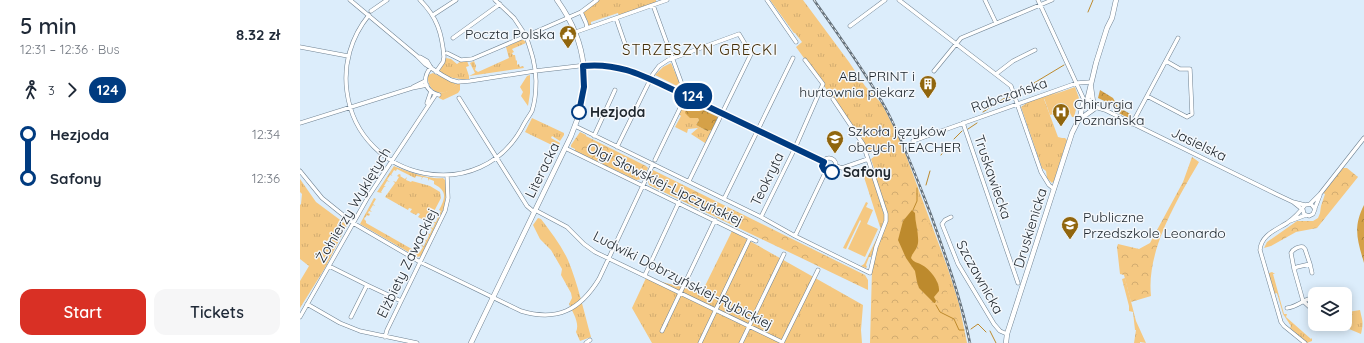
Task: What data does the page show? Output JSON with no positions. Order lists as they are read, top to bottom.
{
  "streets": {
    "street": [
      "Rabczańska",
      "Jasielska",
      "Literacka",
      "Truskawiecka",
      "Teokryta",
      "Olgi Sławskiej-Lipczyńskiej",
      "Żołnierzy Wyklętych",
      "Druskienicka",
      "Elżbiety Zawackiej",
      "Szczawnicka",
      "Ludwiki Dobrzyńskiej-Rybickiej"
    ]
  },
  "crossings": [
    ["Rabczańska", "Truskawiecka"],
    ["Jasielska", "Druskienicka"],
    ["Literacka", "Olgi Sławskiej-Lipczyńskiej"],
    ["Literacka", "Ludwiki Dobrzyńskiej-Rybickiej"],
    ["Druskienicka", "Szczawnicka"]
  ],
  "districts": ["STRZESZYN GRECKI"],
  "places": {
    "public building": ["Poczta Polska"],
    "building": ["ABL PRINT i hurtownia piekarz"],
    "other": ["Hezjoda", "Safony"],
    "hospital": ["Chirurgia Poznańska"],
    "school or university": ["Szkoła języków obcych TEACHER", "Publiczne Przedszkole Leonardo"]
  },
  "lines": ["bus line 124"],
  "page": {
    "heading": ["5 min", "12:31 – 12:36 · Bus", "8.32 zł"],
    "on_map": "124",
    "legs": ["3", "124"],
    "list": [
      {
        "name": "Hezjoda",
        "value": "12:34"
      },
      {
        "name": "Safony",
        "value": "12:36"
      }
    ],
    "buttons": ["Start", "Tickets"]
  }
}
